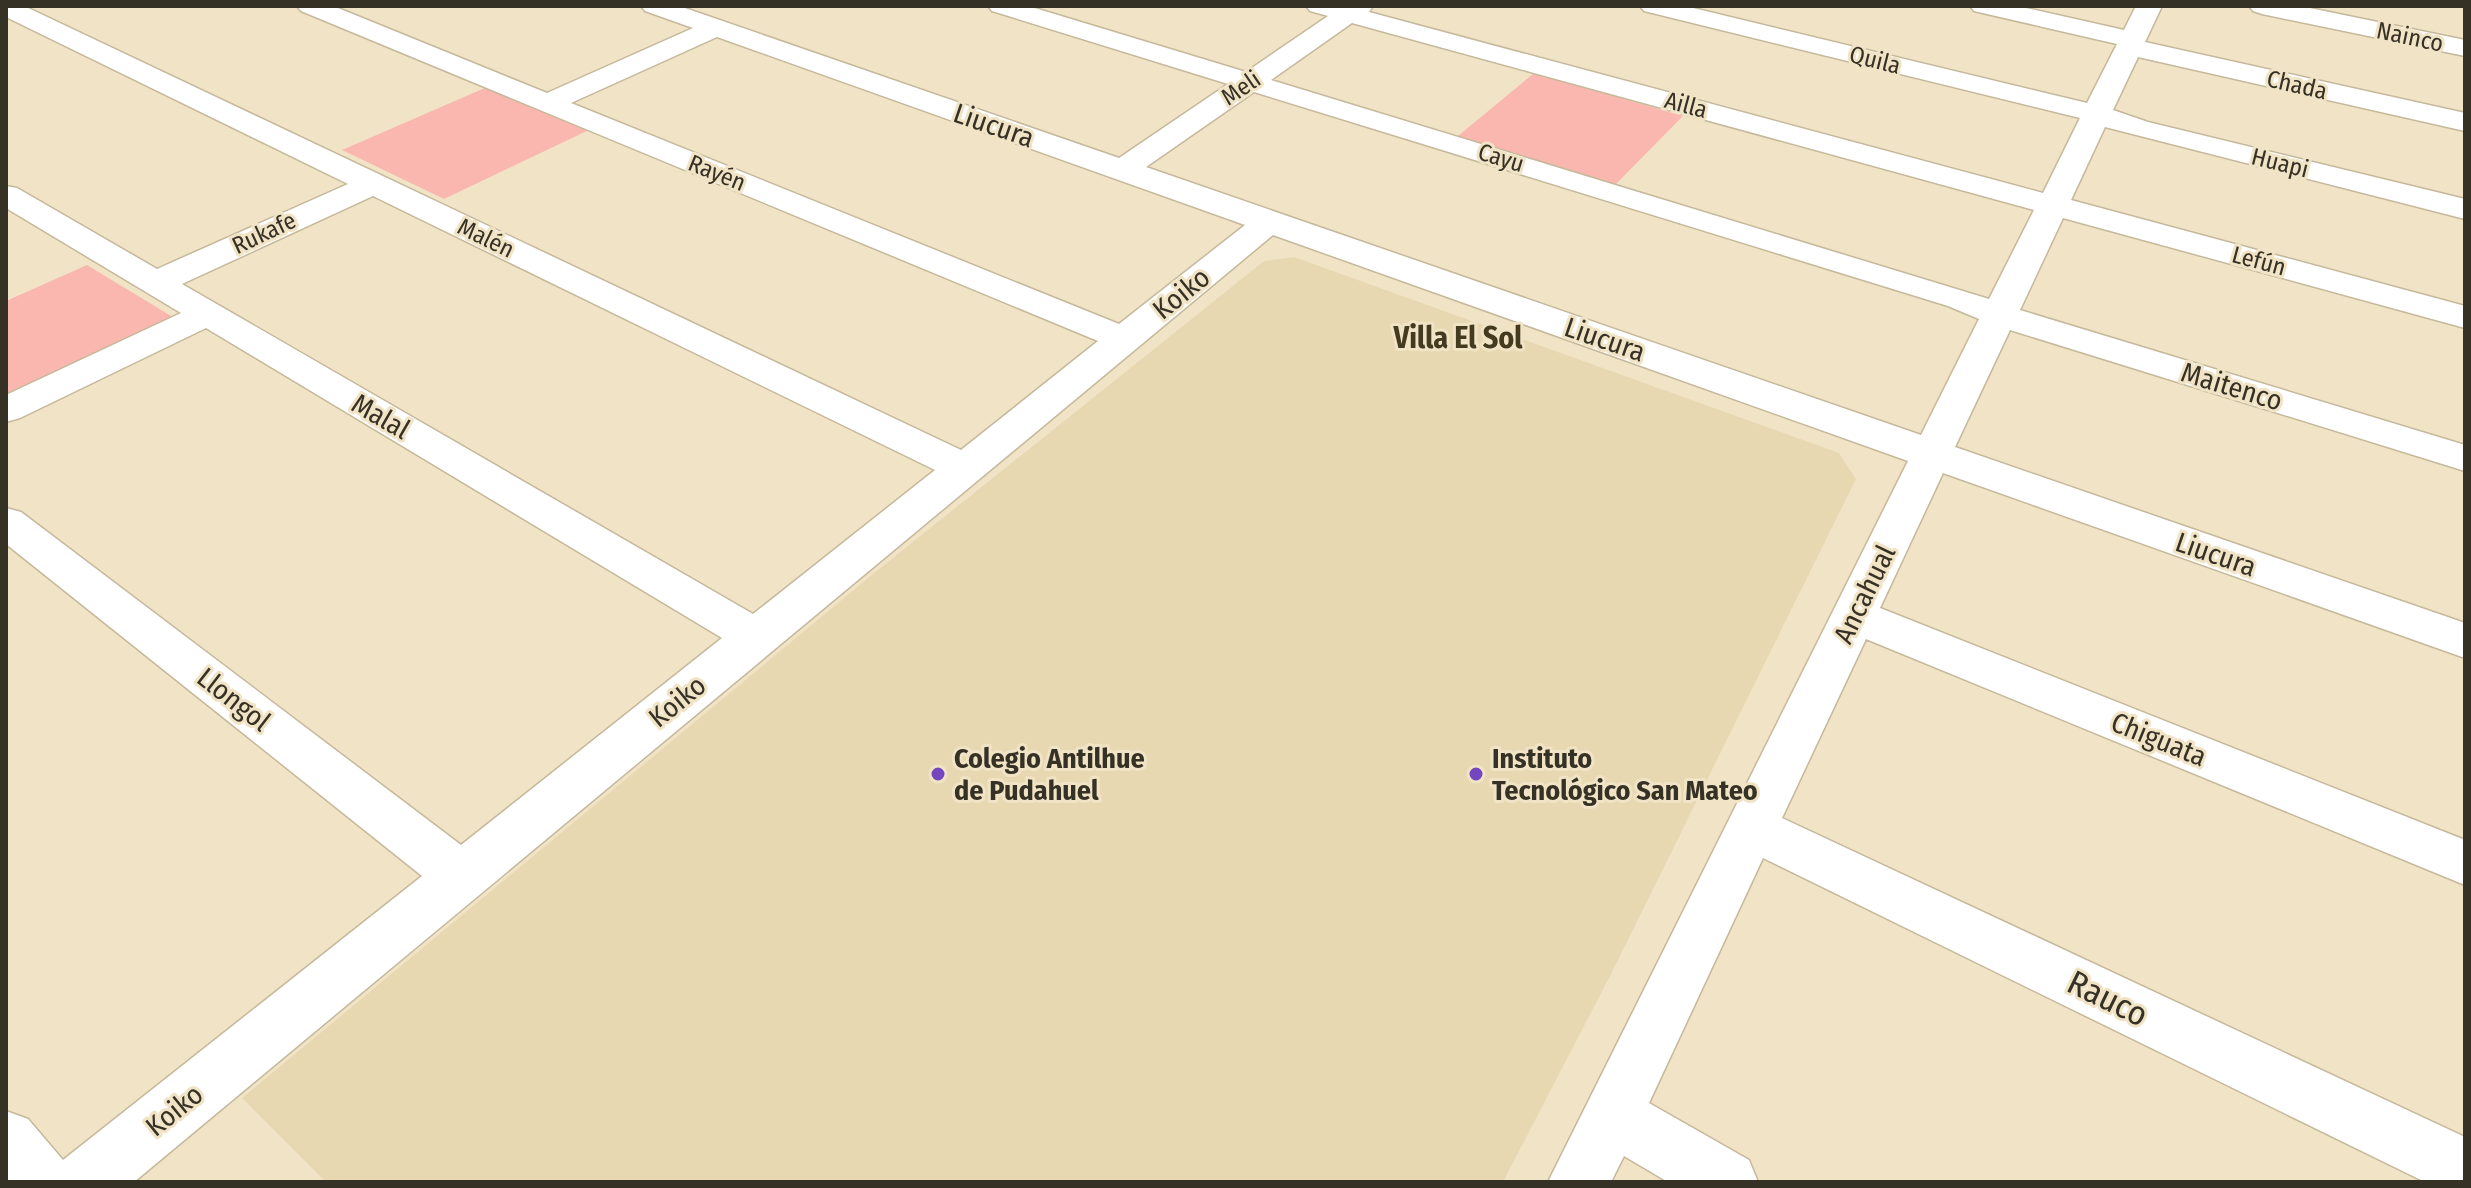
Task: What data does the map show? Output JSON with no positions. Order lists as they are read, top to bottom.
{
  "streets": {
    "street": [
      "Nainco",
      "Quila",
      "Chada",
      "Meli",
      "Ailla",
      "Liucura",
      "Cayu",
      "Huapi",
      "Rayén",
      "Rukafe",
      "Malén",
      "Lefún",
      "Koiko",
      "Maitenco",
      "Malal",
      "Ancahual",
      "Llongol",
      "Chiguata",
      "Rauco"
    ]
  },
  "crossings": [
    ["Quila", "Huapi"],
    ["Quila", "Ancahual"],
    ["Chada", "Ancahual"],
    ["Meli", "Ailla"],
    ["Meli", "Liucura"],
    ["Meli", "Cayu"],
    ["Ailla", "Lefún"],
    ["Ailla", "Ancahual"],
    ["Liucura", "Koiko"],
    ["Liucura", "Ancahual"],
    ["Cayu", "Maitenco"],
    ["Cayu", "Ancahual"],
    ["Huapi", "Ancahual"],
    ["Rayén", "Koiko"],
    ["Rukafe", "Malén"],
    ["Rukafe", "Malal"],
    ["Malén", "Koiko"],
    ["Lefún", "Ancahual"],
    ["Koiko", "Malal"],
    ["Koiko", "Llongol"],
    ["Maitenco", "Ancahual"],
    ["Ancahual", "Chiguata"],
    ["Ancahual", "Rauco"]
  ],
  "districts": ["Villa El Sol"],
  "places": ["Colegio Antilhue de Pudahuel", "Instituto Tecnológico San Mateo"]
}
